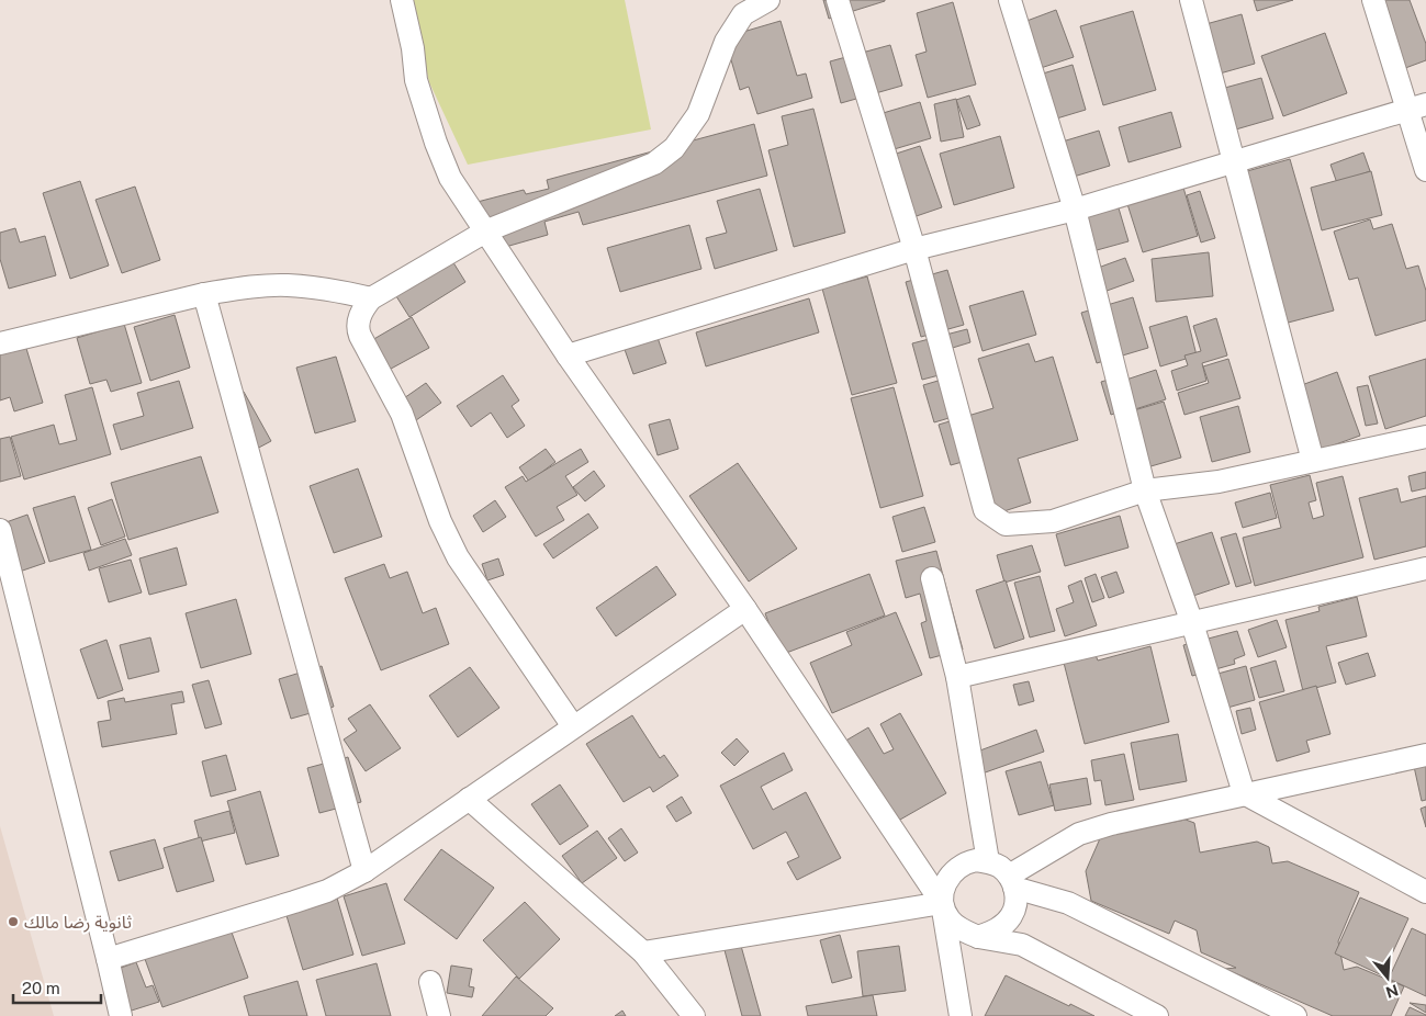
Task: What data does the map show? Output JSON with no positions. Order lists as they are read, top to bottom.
{
  "places": ["ثانوية رضا مالك"],
  "scale_bar": "20 m",
  "north": "bottom"
}
